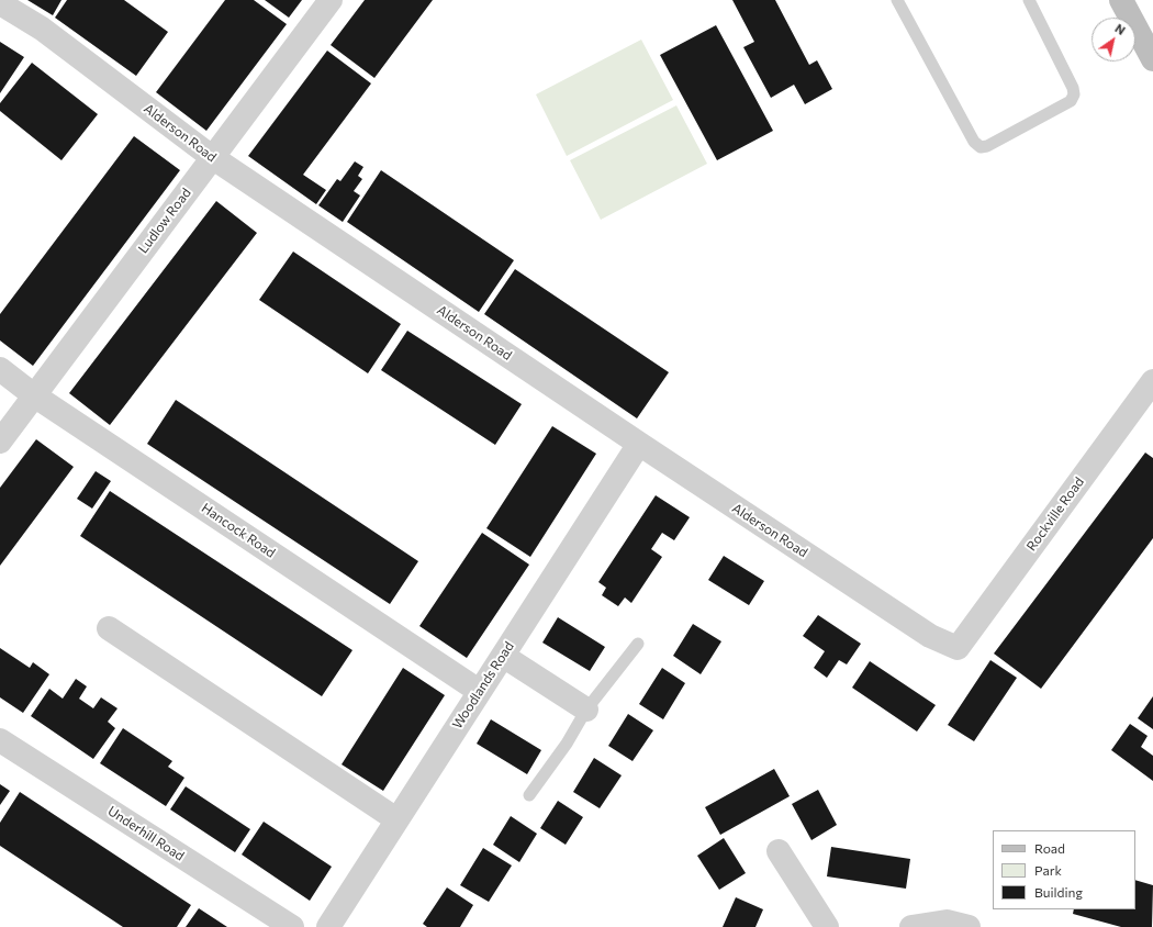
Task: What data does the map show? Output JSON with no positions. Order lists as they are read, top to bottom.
{
  "streets": {
    "street": [
      "Alderson Road",
      "Ludlow Road",
      "Rockville Road",
      "Hancock Road",
      "Woodlands Road",
      "Underhill Road"
    ]
  },
  "crossings": [
    ["Alderson Road", "Ludlow Road"],
    ["Alderson Road", "Rockville Road"],
    ["Alderson Road", "Woodlands Road"],
    ["Ludlow Road", "Hancock Road"],
    ["Hancock Road", "Woodlands Road"]
  ],
  "legend": ["Road", "Park", "Building"],
  "north": "top right"
}
